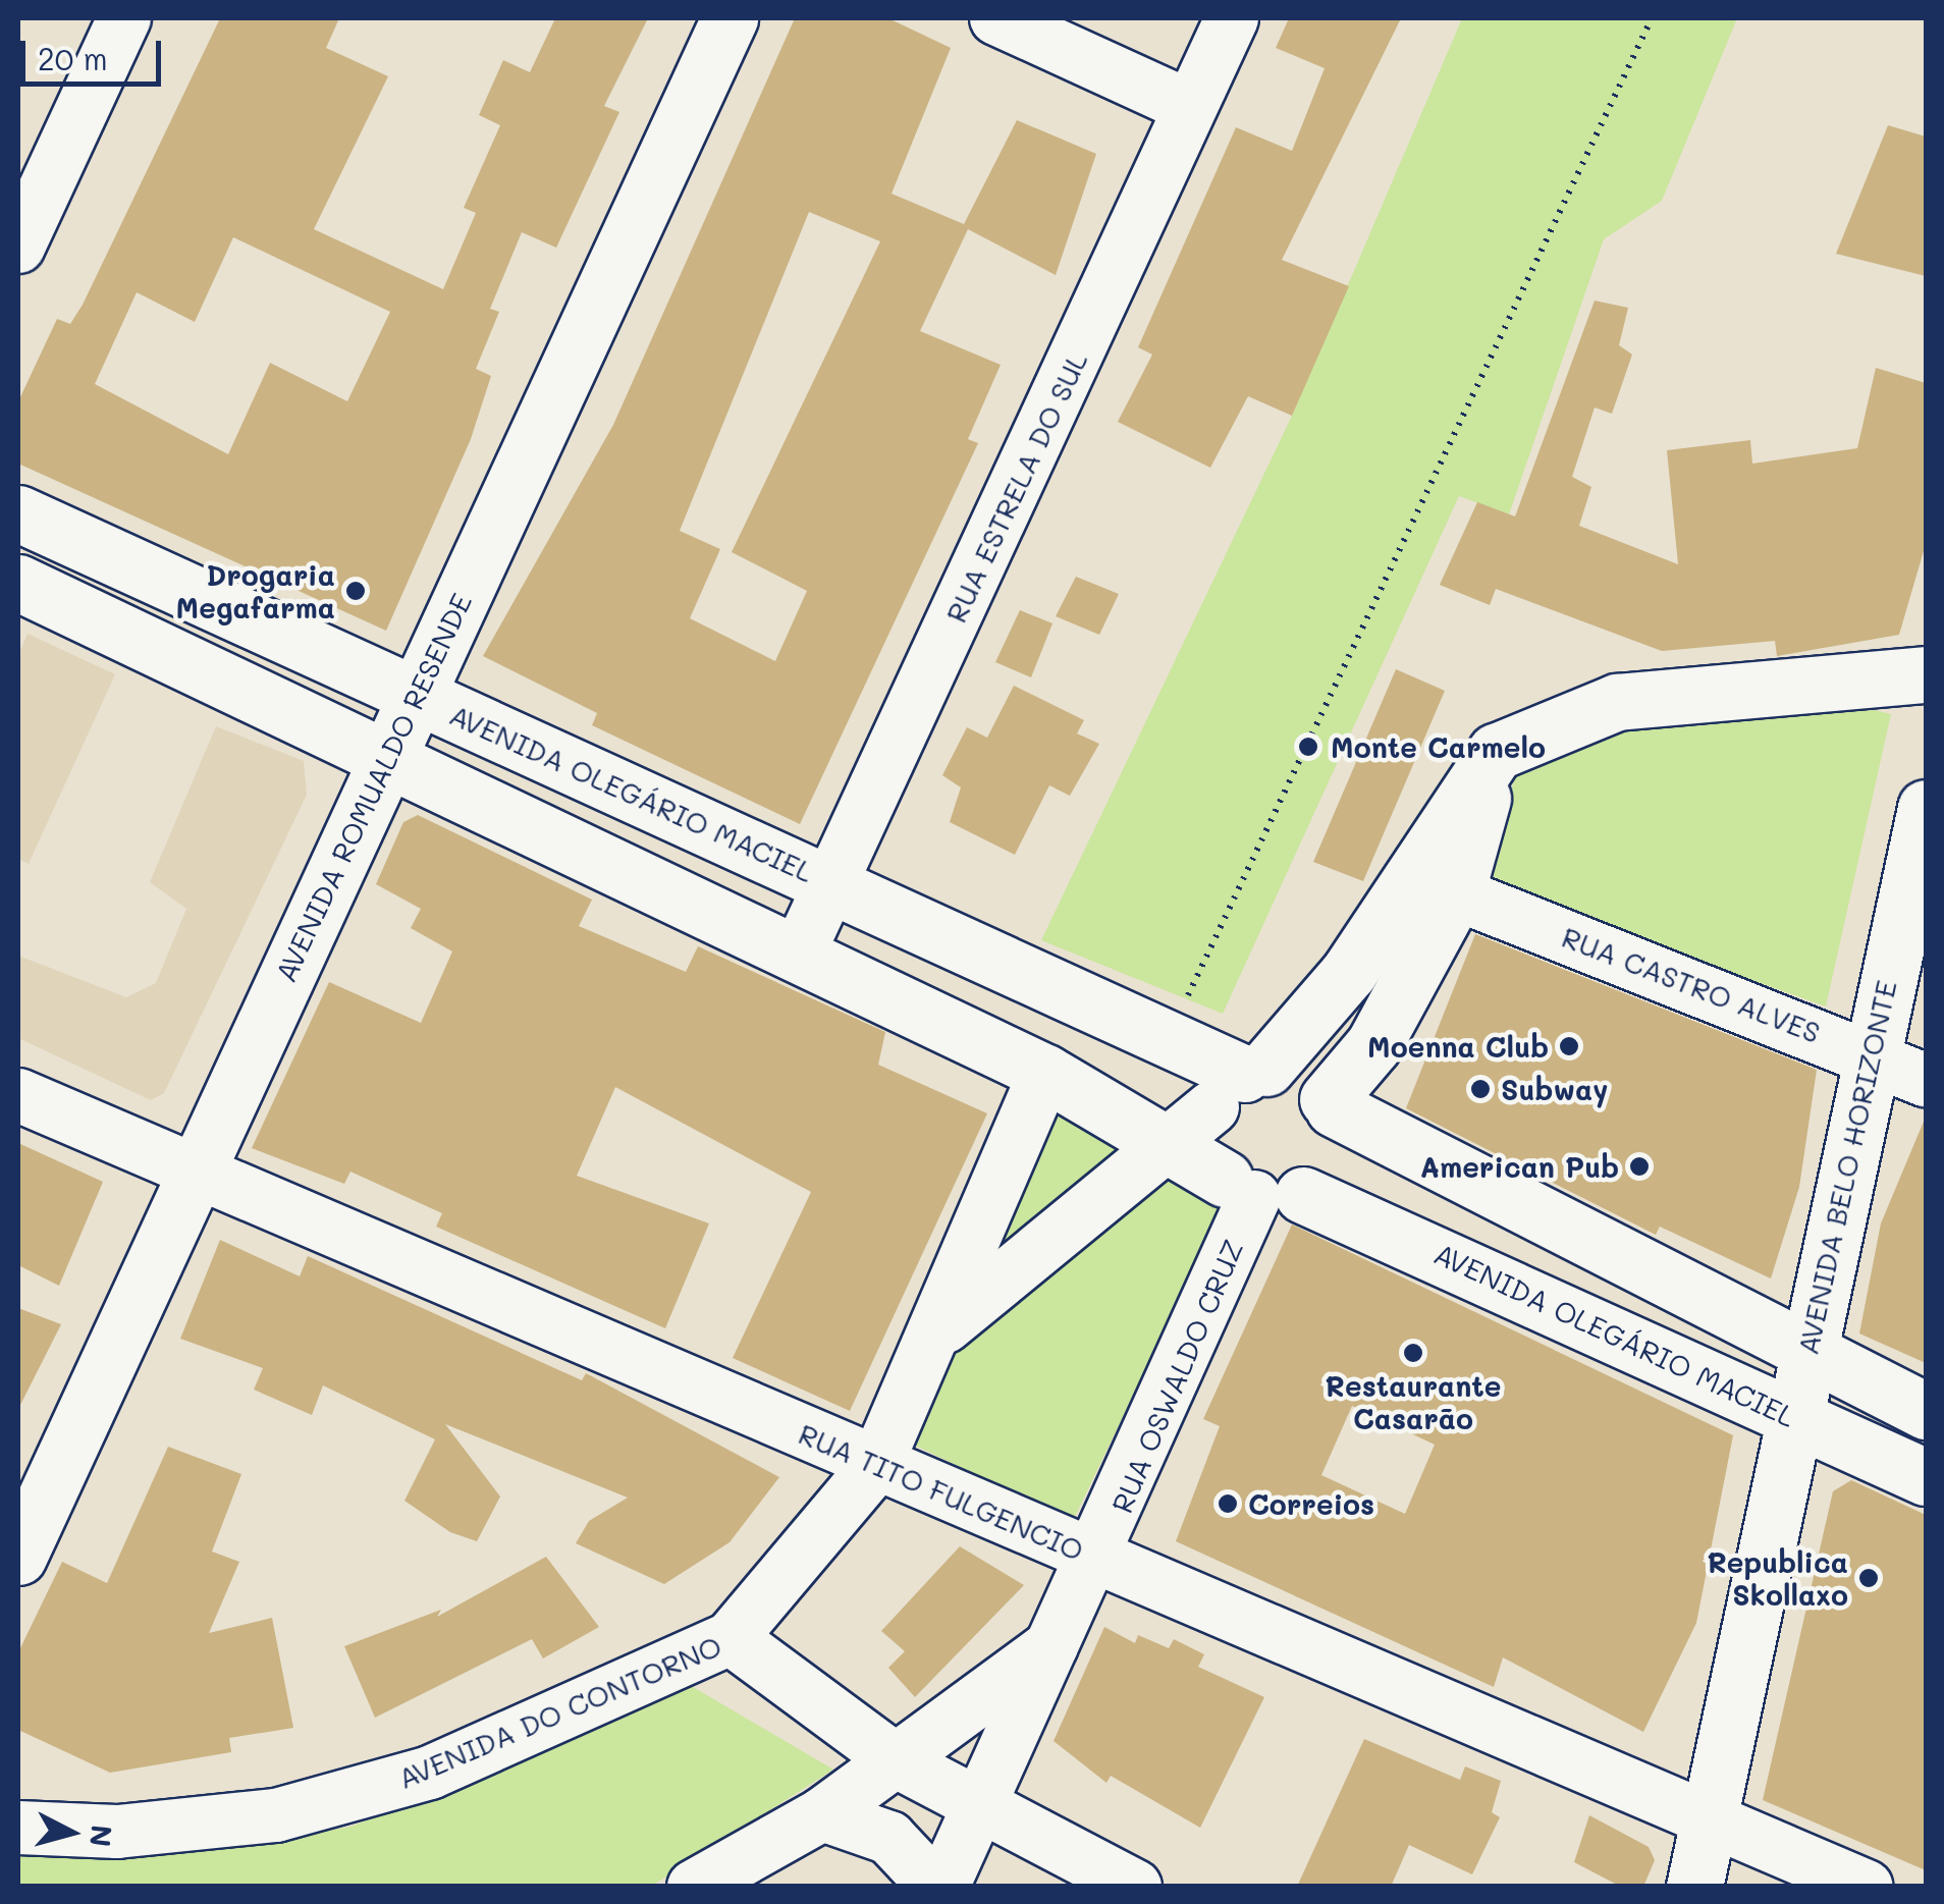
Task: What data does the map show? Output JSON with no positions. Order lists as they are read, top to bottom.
{
  "streets": {
    "main road": ["AVENIDA ROMUALDO RESENDE", "AVENIDA OLEGÁRIO MACIEL", "AVENIDA BELO HORIZONTE"],
    "street": [
      "RUA ESTRELA DO SUL",
      "RUA CASTRO ALVES",
      "RUA OSWALDO CRUZ",
      "RUA TITO FULGENCIO",
      "AVENIDA DO CONTORNO"
    ]
  },
  "crossings": [
    ["RUA ESTRELA DO SUL", "AVENIDA OLEGÁRIO MACIEL"],
    ["AVENIDA ROMUALDO RESENDE", "AVENIDA OLEGÁRIO MACIEL"],
    ["AVENIDA ROMUALDO RESENDE", "RUA TITO FULGENCIO"],
    ["AVENIDA OLEGÁRIO MACIEL", "AVENIDA BELO HORIZONTE"],
    ["AVENIDA OLEGÁRIO MACIEL", "RUA OSWALDO CRUZ"],
    ["AVENIDA OLEGÁRIO MACIEL", "AVENIDA DO CONTORNO"],
    ["RUA CASTRO ALVES", "AVENIDA BELO HORIZONTE"],
    ["AVENIDA BELO HORIZONTE", "RUA TITO FULGENCIO"],
    ["RUA OSWALDO CRUZ", "RUA TITO FULGENCIO"],
    ["RUA OSWALDO CRUZ", "AVENIDA DO CONTORNO"],
    ["RUA TITO FULGENCIO", "AVENIDA DO CONTORNO"]
  ],
  "places": [
    "Drogaria Megafarma",
    "Monte Carmelo",
    "Moenna Club",
    "Subway",
    "American Pub",
    "Restaurante Casarão",
    "Correios",
    "Republica Skollaxo"
  ],
  "scale_bar": "20 m",
  "north": "right"
}
